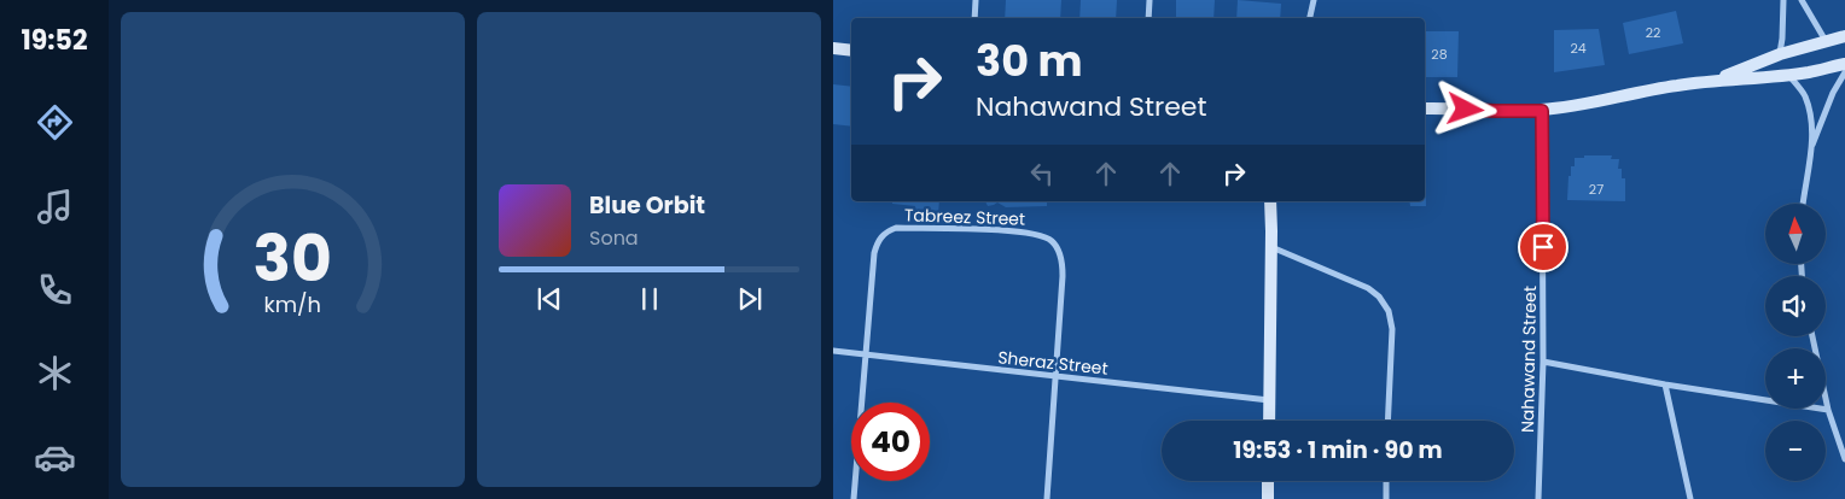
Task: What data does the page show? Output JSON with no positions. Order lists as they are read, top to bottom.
{
  "streets": {
    "street": ["Tabreez Street", "Nahawand Street", "Sheraz Street"]
  },
  "crossings": [
    ["Tabreez Street", "Sheraz Street"]
  ],
  "house_numbers": [
    "22",
    "24",
    "28",
    "27"
  ],
  "north": "top",
  "page": {
    "tabs": "19:52",
    "turn": ["30 m", "Nahawand Street"],
    "song": ["Blue Orbit", "Sona"],
    "map_buttons": ["+", "−"],
    "limit": "40",
    "trip": "19:53 · 1 min · 90 m",
    "gauge": ["30", "km/h"]
  }
}
